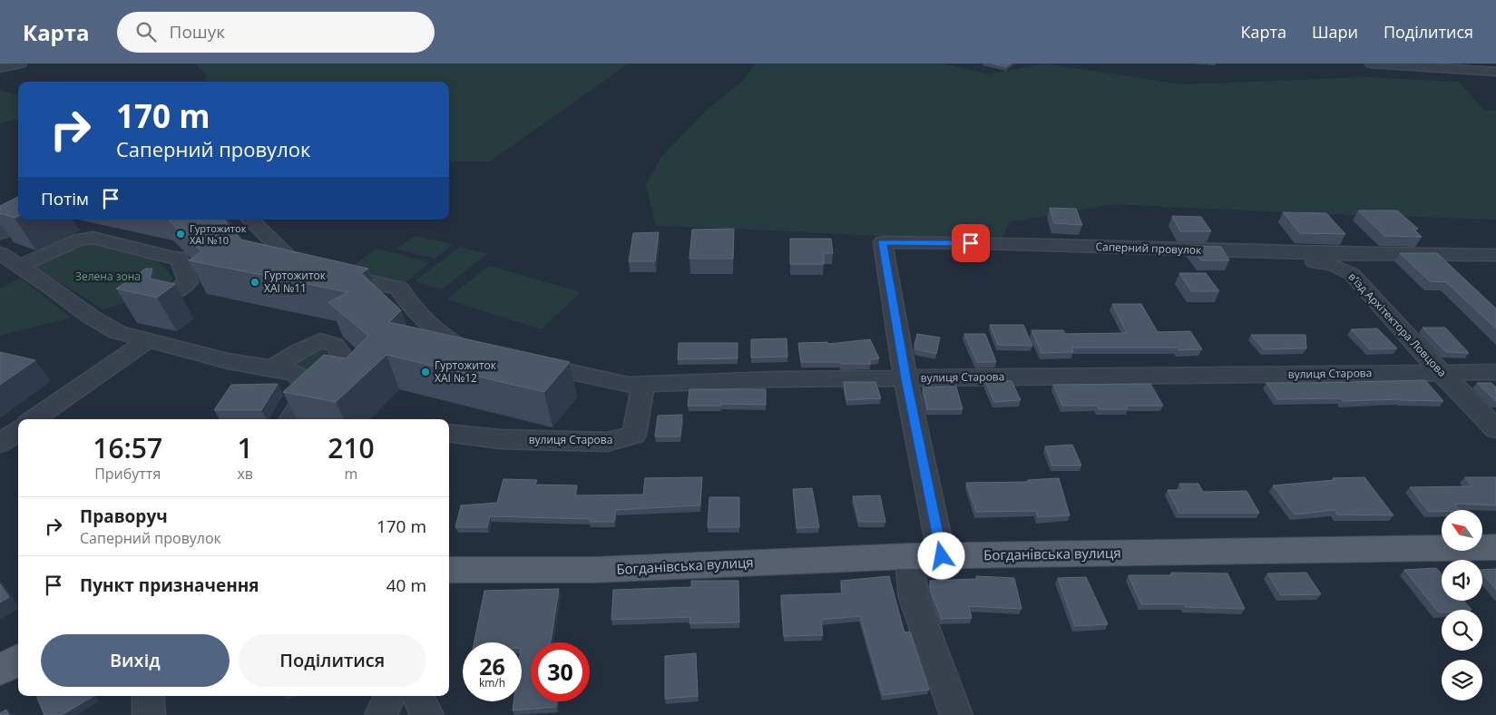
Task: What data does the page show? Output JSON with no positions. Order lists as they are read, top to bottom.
{
  "streets": {
    "main road": ["Богданівська вулиця"],
    "street": ["Саперний провулок", "в’їзд Архітектора Ловцова", "вулиця Старова"]
  },
  "crossings": [
    ["Саперний провулок", "в’їзд Архітектора Ловцова"],
    ["Саперний провулок", "вулиця Старова"],
    ["в’їзд Архітектора Ловцова", "вулиця Старова"]
  ],
  "parks": ["Зелена зона"],
  "places": ["Гуртожиток ХАІ №10", "Гуртожиток ХАІ №11", "Гуртожиток ХАІ №12"],
  "north": "top left",
  "page": {
    "header": "Карта",
    "search": "Пошук",
    "nav": ["Карта", "Шари", "Поділитися"],
    "turn": ["170 m", "Саперний провулок"],
    "then": "Потім",
    "eta": [
      "16:57",
      "Прибуття",
      "1",
      "хв",
      "210",
      "m"
    ],
    "list": [
      {
        "name": "Праворуч",
        "note": "Саперний провулок",
        "value": "170 m"
      },
      {
        "name": "Пункт призначення",
        "value": "40 m"
      }
    ],
    "buttons": ["Вихід", "Поділитися"],
    "speed": "26 km/h",
    "limit": "30"
  }
}
